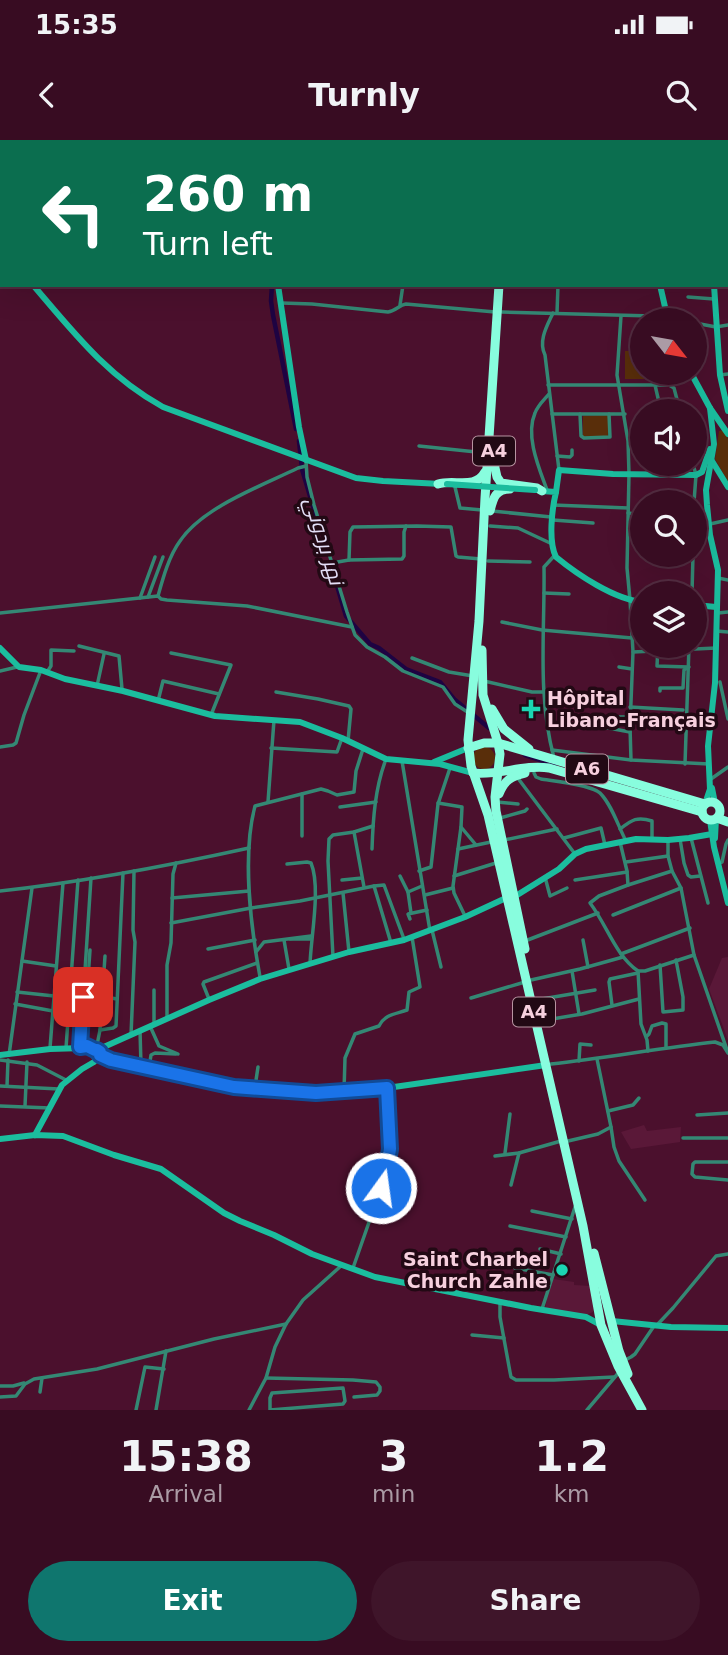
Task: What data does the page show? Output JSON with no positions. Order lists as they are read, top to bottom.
{
  "streets": {
    "highway": ["A4", "A6"]
  },
  "crossings": [
    ["A4", "A6"]
  ],
  "water": ["نهر بردوني"],
  "places": {
    "health": ["Hôpital Libano-Français"],
    "other": ["Saint Charbel Church Zahle"]
  },
  "north": "bottom right",
  "page": {
    "status": "15:35",
    "header": "Turnly",
    "turn": ["260 m", "Turn left"],
    "eta": [
      "15:38",
      "Arrival",
      "3",
      "min",
      "1.2",
      "km"
    ],
    "buttons": ["Exit", "Share"]
  }
}
